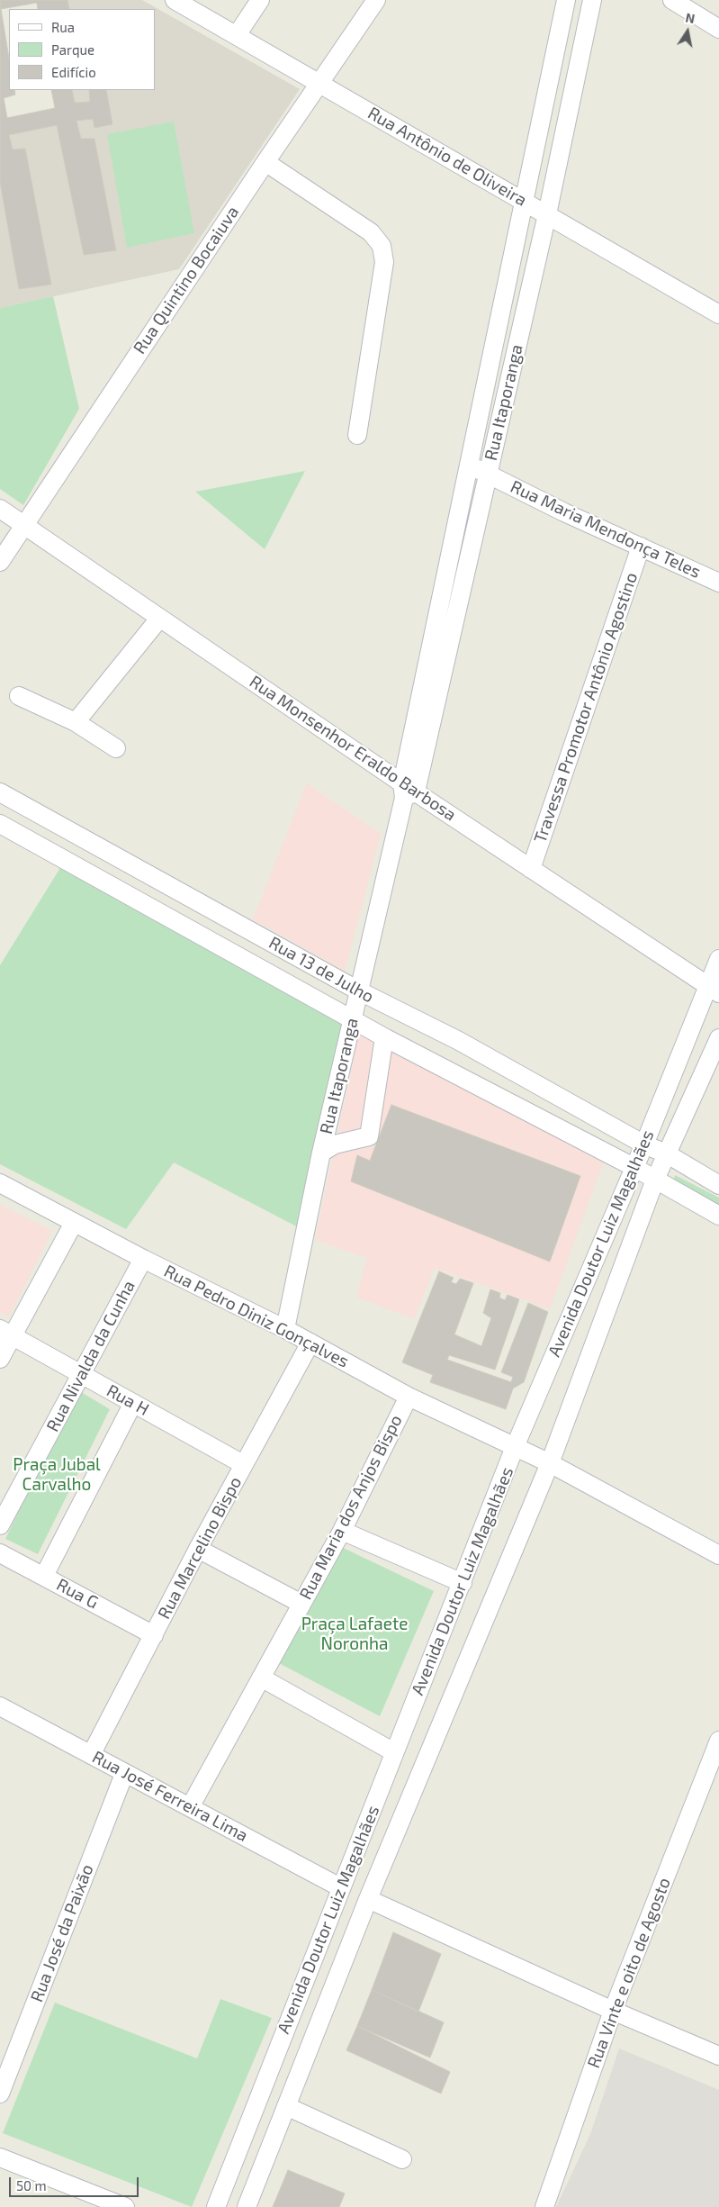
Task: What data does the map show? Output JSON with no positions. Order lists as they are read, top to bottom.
{
  "streets": {
    "street": [
      "Rua Antônio de Oliveira",
      "Rua Quintino Bocaiuva",
      "Rua Itaporanga",
      "Rua Maria Mendonça Teles",
      "Travessa Promotor Antônio Agostino",
      "Rua Monsenhor Eraldo Barbosa",
      "Rua 13 de Julho",
      "Avenida Doutor Luiz Magalhães",
      "Rua Pedro Diniz Gonçalves",
      "Rua Nivalda da Cunha",
      "Rua H",
      "Rua Maria dos Anjos Bispo",
      "Rua Marcelino Bispo",
      "Rua G",
      "Rua José Ferreira Lima",
      "Rua José da Paixão",
      "Rua Vinte e oito de Agosto"
    ]
  },
  "crossings": [
    ["Rua Antônio de Oliveira", "Rua Quintino Bocaiuva"],
    ["Rua Antônio de Oliveira", "Rua Itaporanga"],
    ["Rua Quintino Bocaiuva", "Rua Monsenhor Eraldo Barbosa"],
    ["Rua Itaporanga", "Rua Maria Mendonça Teles"],
    ["Rua Itaporanga", "Rua Monsenhor Eraldo Barbosa"],
    ["Rua Itaporanga", "Rua 13 de Julho"],
    ["Rua Itaporanga", "Rua Pedro Diniz Gonçalves"],
    ["Rua Maria Mendonça Teles", "Travessa Promotor Antônio Agostino"],
    ["Travessa Promotor Antônio Agostino", "Rua Monsenhor Eraldo Barbosa"],
    ["Rua Monsenhor Eraldo Barbosa", "Avenida Doutor Luiz Magalhães"],
    ["Rua 13 de Julho", "Avenida Doutor Luiz Magalhães"],
    ["Avenida Doutor Luiz Magalhães", "Rua Pedro Diniz Gonçalves"],
    ["Avenida Doutor Luiz Magalhães", "Rua José Ferreira Lima"],
    ["Rua Pedro Diniz Gonçalves", "Rua Nivalda da Cunha"],
    ["Rua Pedro Diniz Gonçalves", "Rua Maria dos Anjos Bispo"],
    ["Rua Pedro Diniz Gonçalves", "Rua Marcelino Bispo"],
    ["Rua Nivalda da Cunha", "Rua H"],
    ["Rua H", "Rua Marcelino Bispo"],
    ["Rua Maria dos Anjos Bispo", "Rua José Ferreira Lima"],
    ["Rua Marcelino Bispo", "Rua G"],
    ["Rua Marcelino Bispo", "Rua José Ferreira Lima"],
    ["Rua José Ferreira Lima", "Rua José da Paixão"]
  ],
  "parks": ["Praça Jubal Carvalho", "Praça Lafaete Noronha"],
  "legend": ["Rua", "Parque", "Edifício"],
  "scale_bar": "50 m",
  "north": "top"
}
